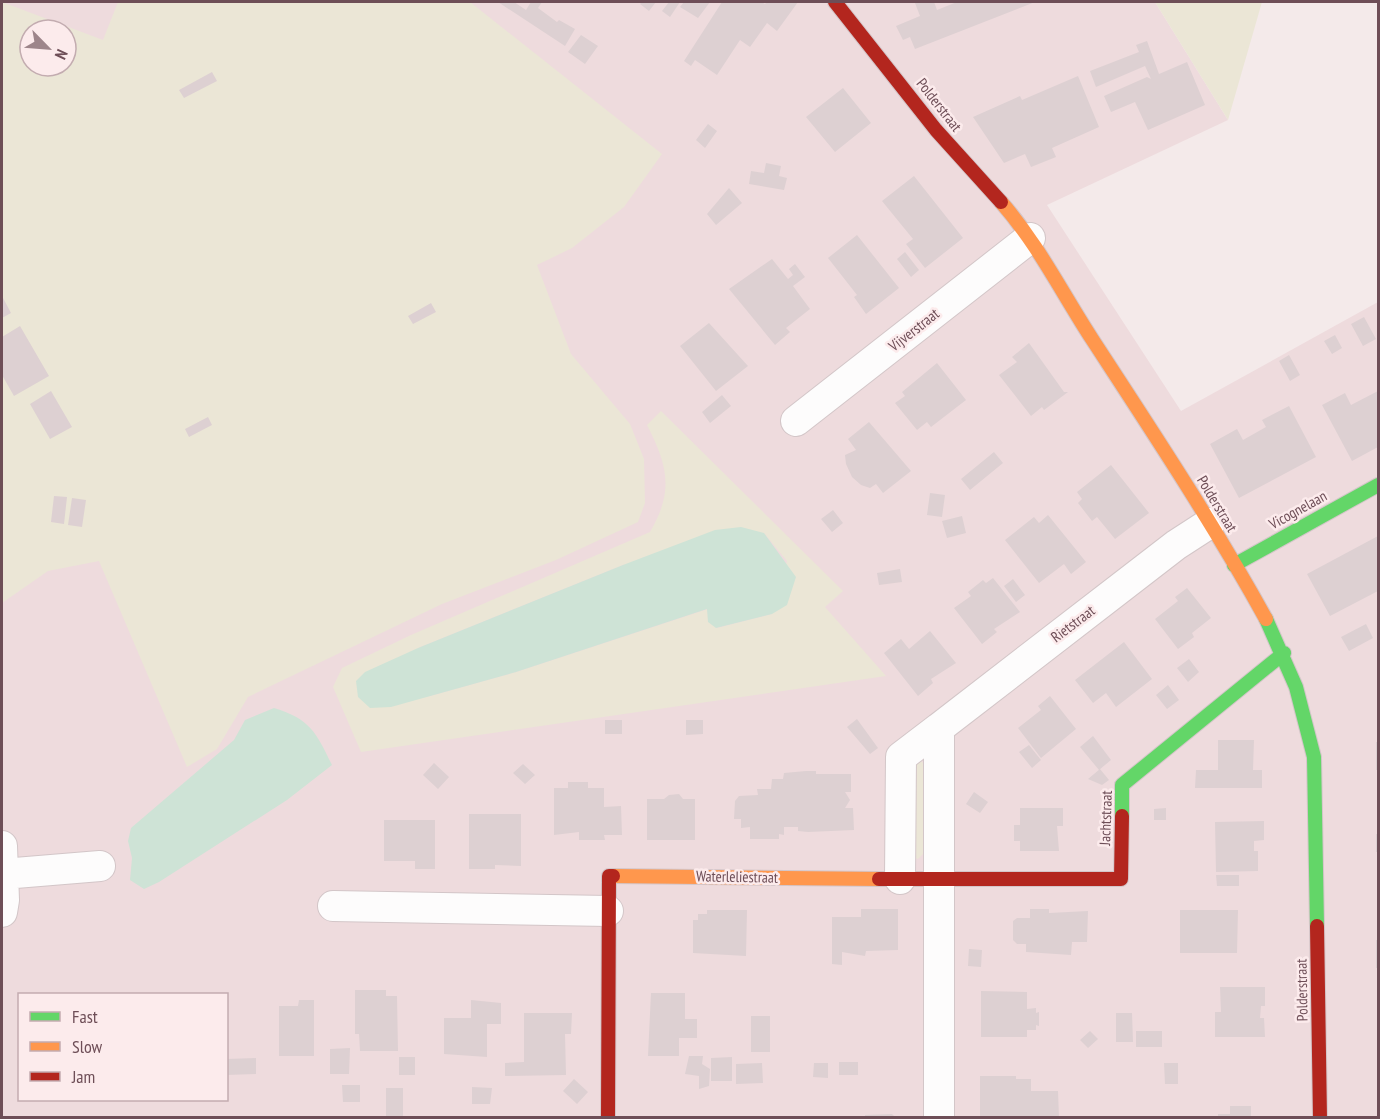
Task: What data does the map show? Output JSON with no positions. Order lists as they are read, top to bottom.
{
  "streets": {
    "street": [
      "Polderstraat",
      "Vijverstraat",
      "Vicognelaan",
      "Rietstraat",
      "Jachtstraat",
      "Waterleliestraat"
    ]
  },
  "crossings": [
    ["Polderstraat", "Vijverstraat"],
    ["Polderstraat", "Vicognelaan"],
    ["Polderstraat", "Rietstraat"],
    ["Polderstraat", "Jachtstraat"],
    ["Rietstraat", "Waterleliestraat"]
  ],
  "legend": ["Fast", "Slow", "Jam"],
  "north": "bottom right"
}
